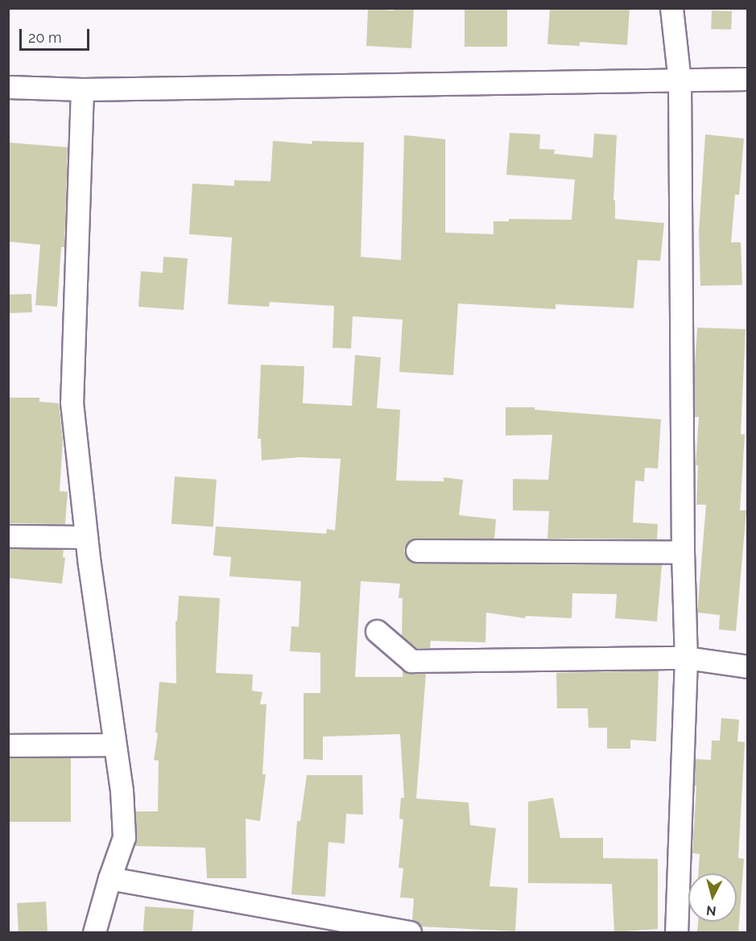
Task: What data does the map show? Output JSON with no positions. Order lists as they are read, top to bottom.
{
  "scale_bar": "20 m",
  "north": "bottom"
}
